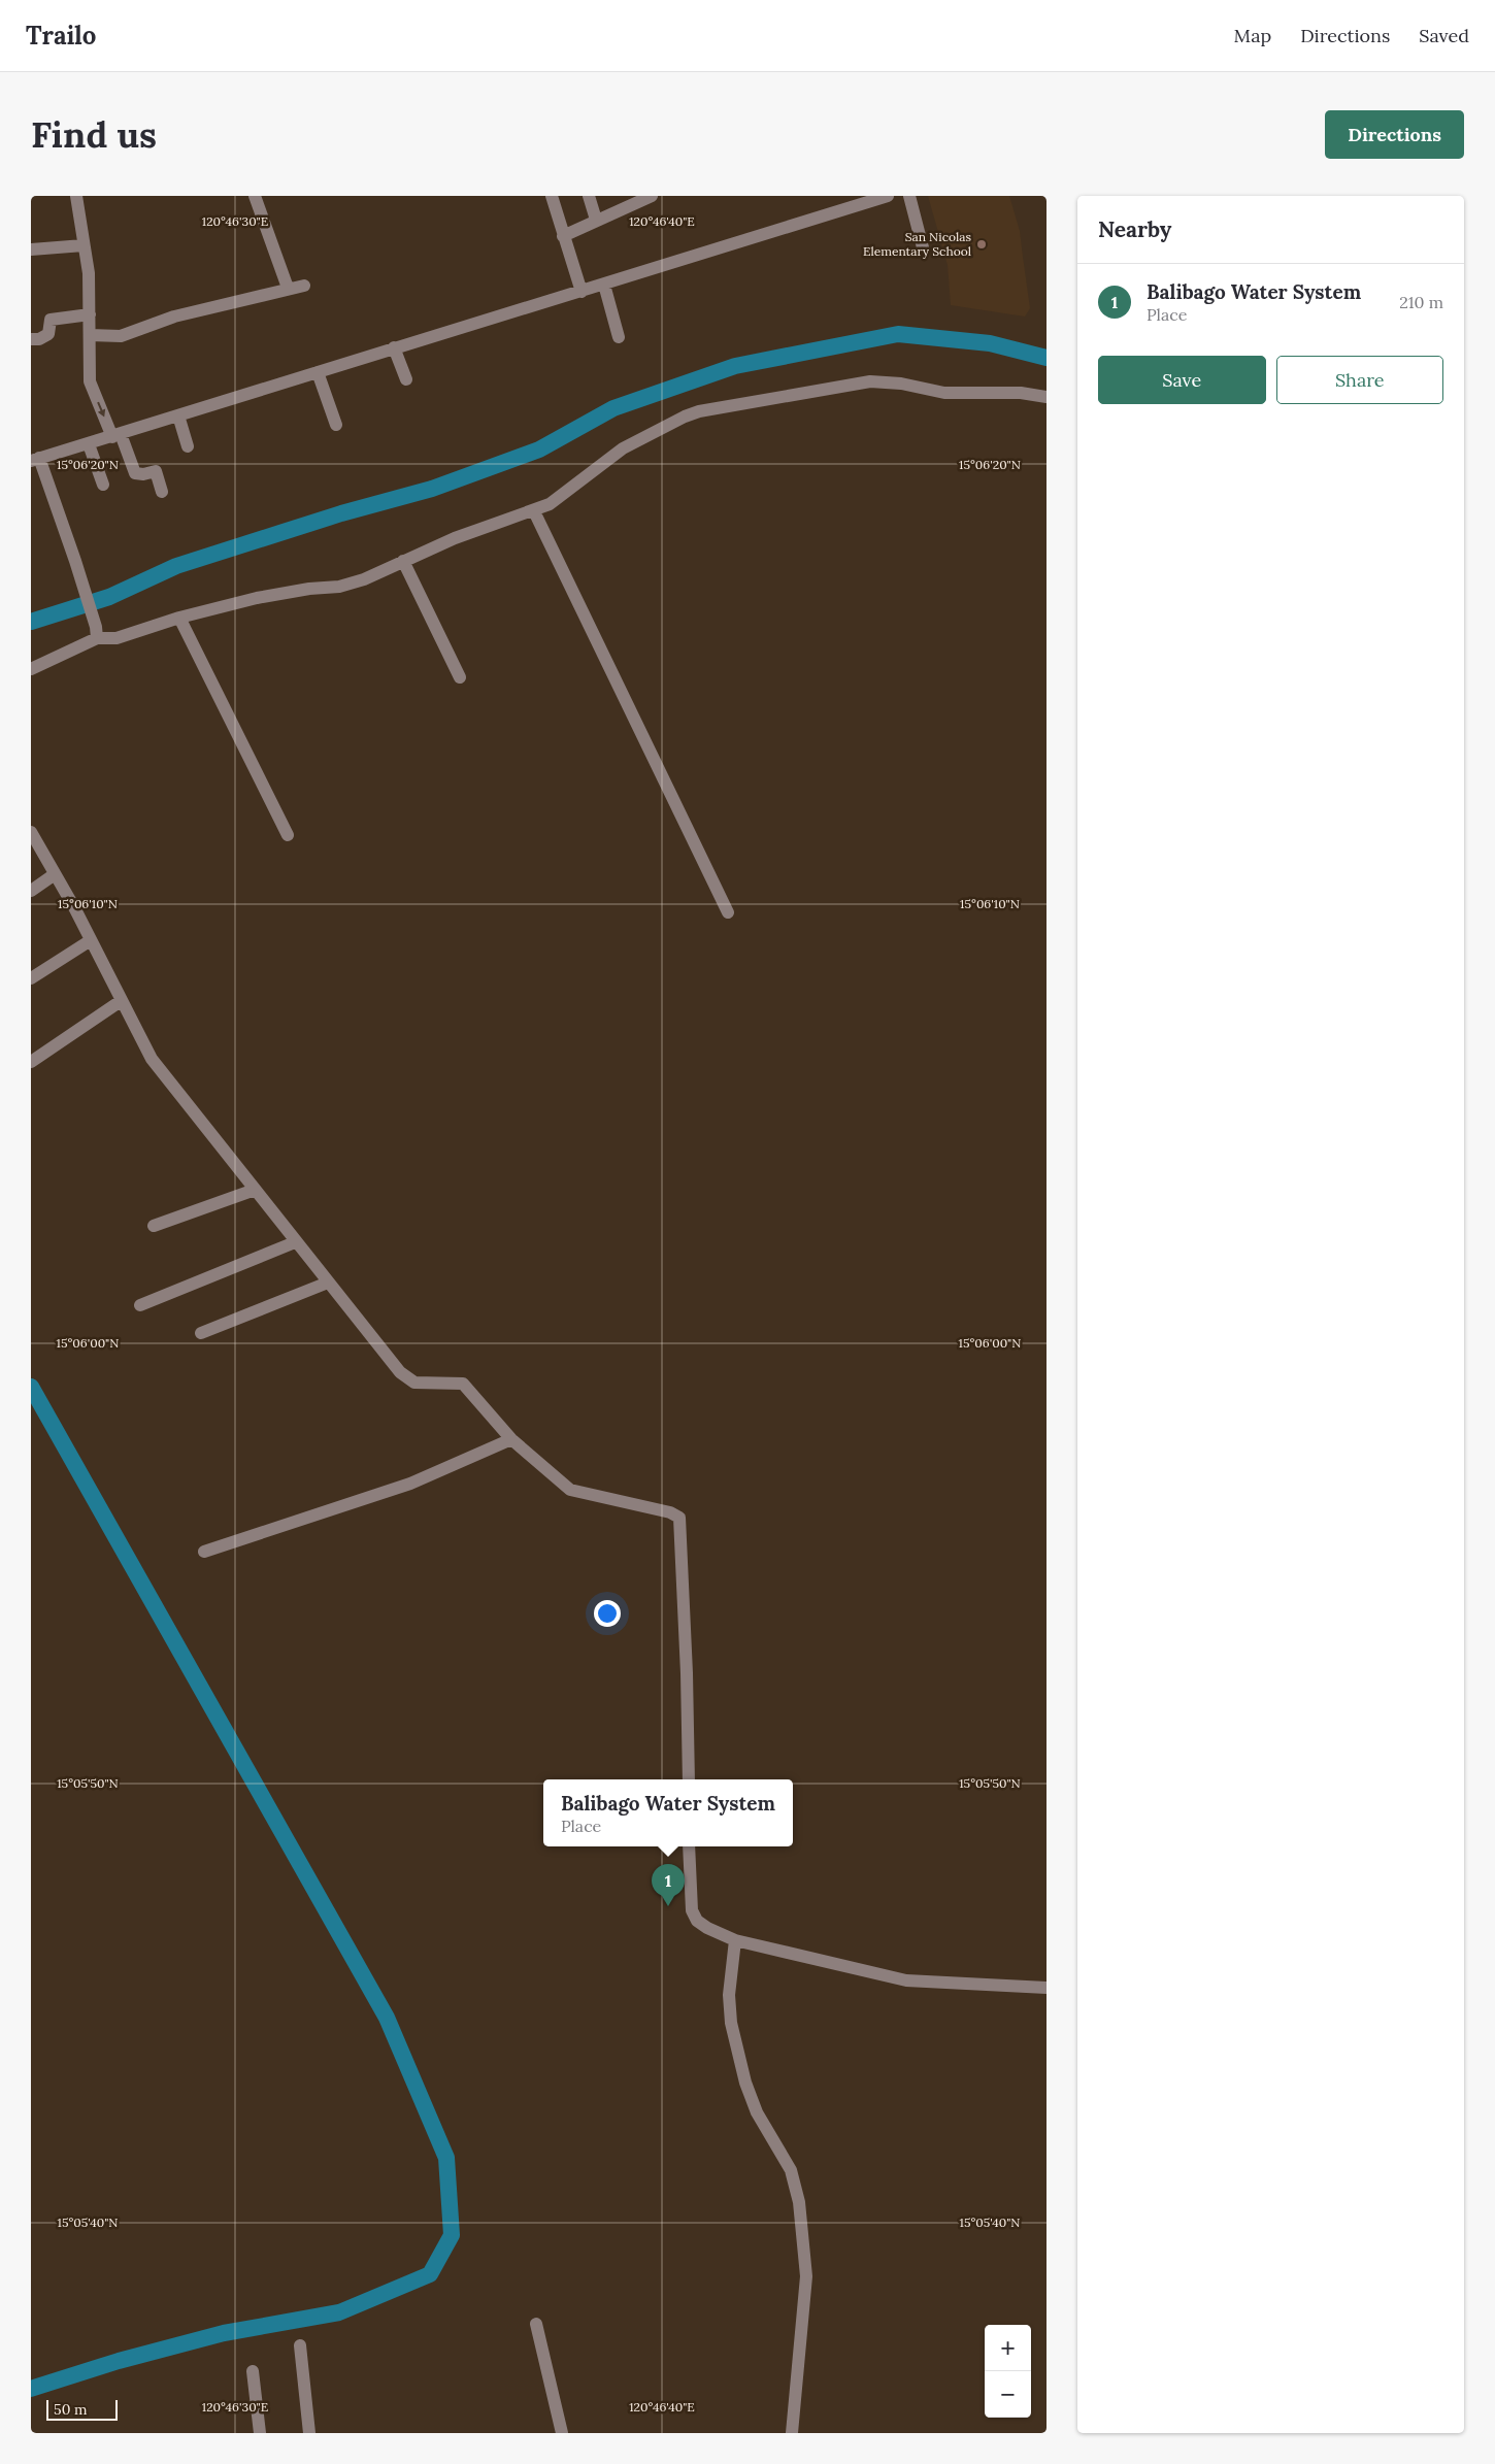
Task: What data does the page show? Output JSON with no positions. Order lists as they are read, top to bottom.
{
  "places": ["San Nicolas Elementary School"],
  "scale_bar": "50 m",
  "page": {
    "header": "Trailo",
    "nav": ["Map", "Directions", "Saved"],
    "buttons": [
      "Directions",
      ["Save", "Share"]
    ],
    "title": "Find us",
    "heading": "Nearby",
    "list": [
      {
        "mark": "1",
        "name": "Balibago Water System",
        "note": "Place",
        "value": "210 m"
      }
    ],
    "popup": ["Balibago Water System", "Place"],
    "pins": "1",
    "map_buttons": ["+", "−"],
    "scale": "50 m"
  },
  "coordinates": [
    "120°46'30\"E",
    "120°46'40\"E",
    "15°06'20\"N",
    "15°06'10\"N",
    "15°06'00\"N",
    "15°05'50\"N",
    "15°05'40\"N"
  ]
}
